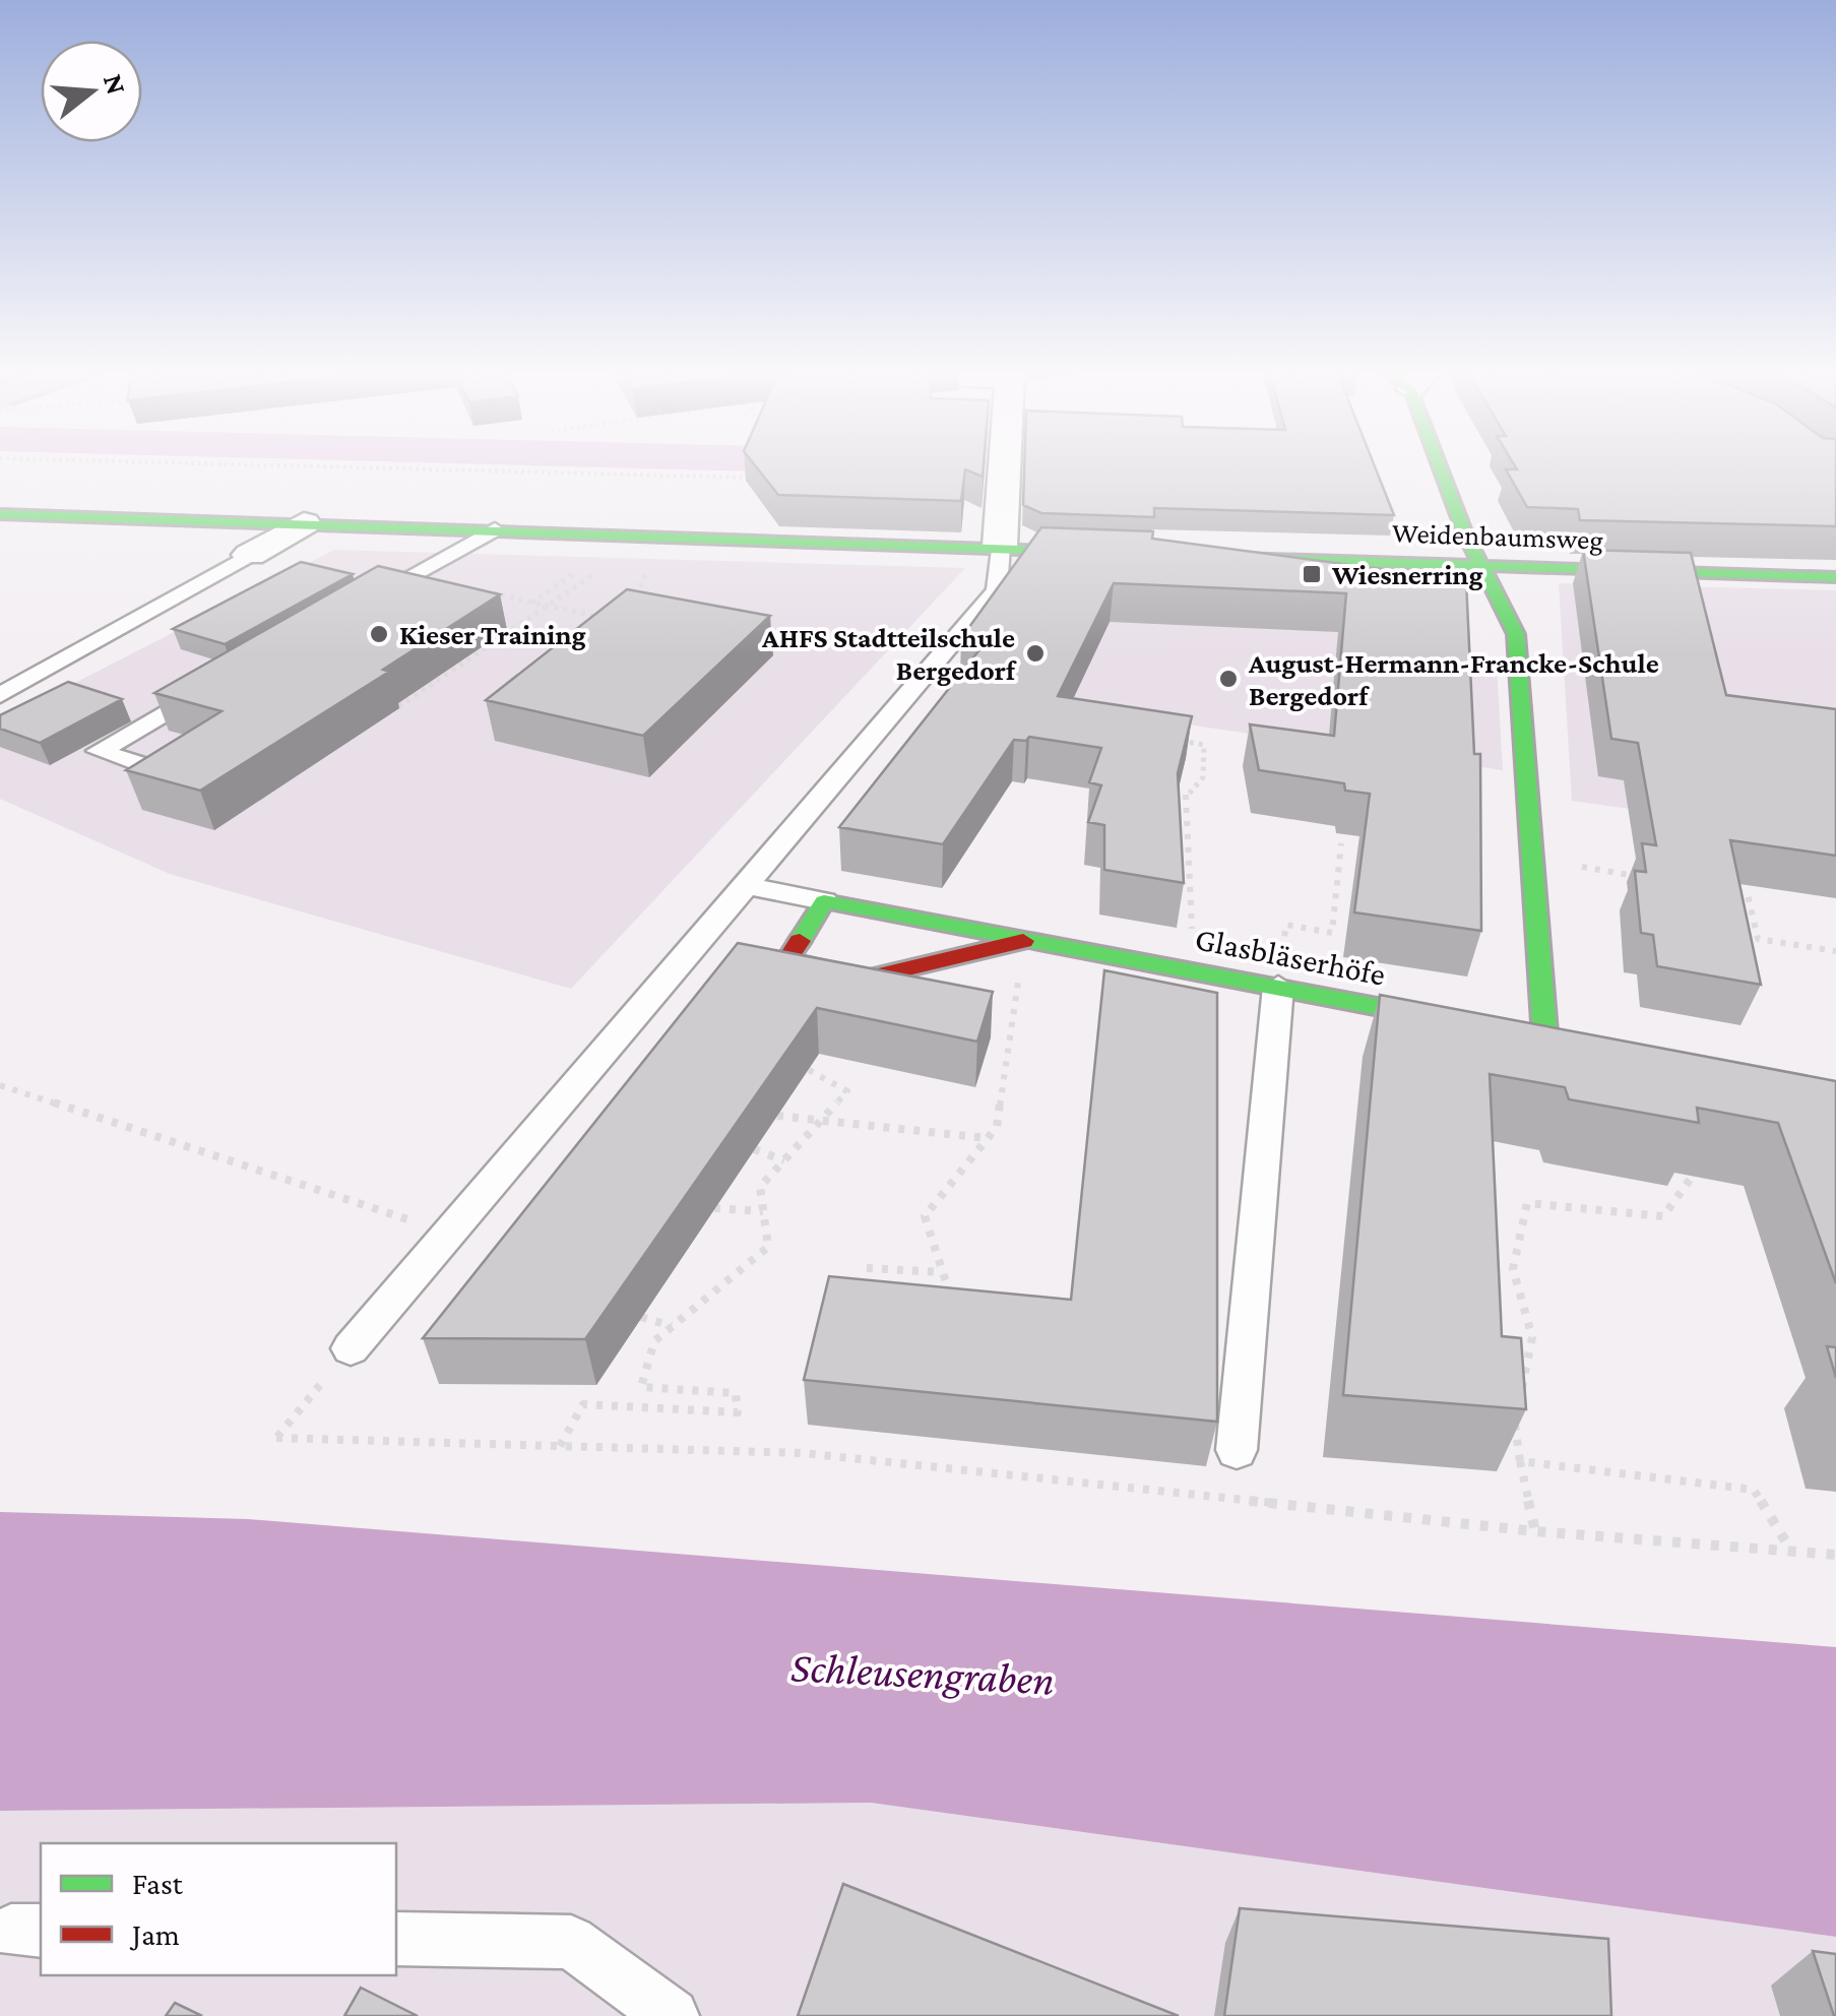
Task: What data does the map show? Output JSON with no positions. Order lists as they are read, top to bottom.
{
  "streets": {
    "street": ["Weidenbaumsweg", "Glasbläserhöfe"]
  },
  "water": ["Schleusengraben"],
  "places": {
    "transit": ["Wiesnerring"],
    "other": ["Kieser Training", "AHFS Stadtteilschule Bergedorf", "August-Hermann-Francke-Schule Bergedorf"]
  },
  "legend": ["Fast", "Jam"],
  "north": "right"
}
